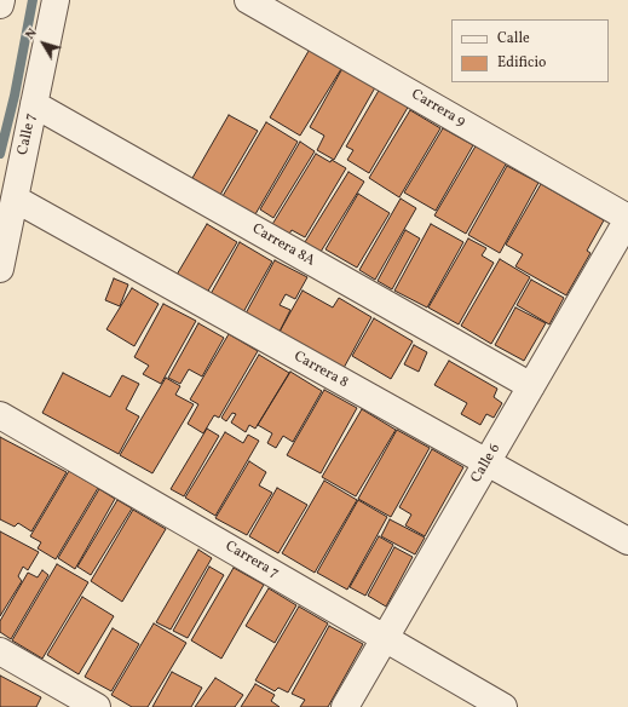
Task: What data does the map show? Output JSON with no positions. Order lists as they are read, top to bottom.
{
  "streets": {
    "street": [
      "Carrera 9",
      "Calle 7",
      "Carrera 8A",
      "Carrera 8",
      "Calle 6",
      "Carrera 7"
    ]
  },
  "crossings": [
    ["Carrera 9", "Calle 6"],
    ["Calle 7", "Carrera 8A"],
    ["Calle 7", "Carrera 8"],
    ["Carrera 8A", "Calle 6"],
    ["Carrera 8", "Calle 6"],
    ["Calle 6", "Carrera 7"]
  ],
  "legend": ["Calle", "Edificio"],
  "north": "top left"
}
